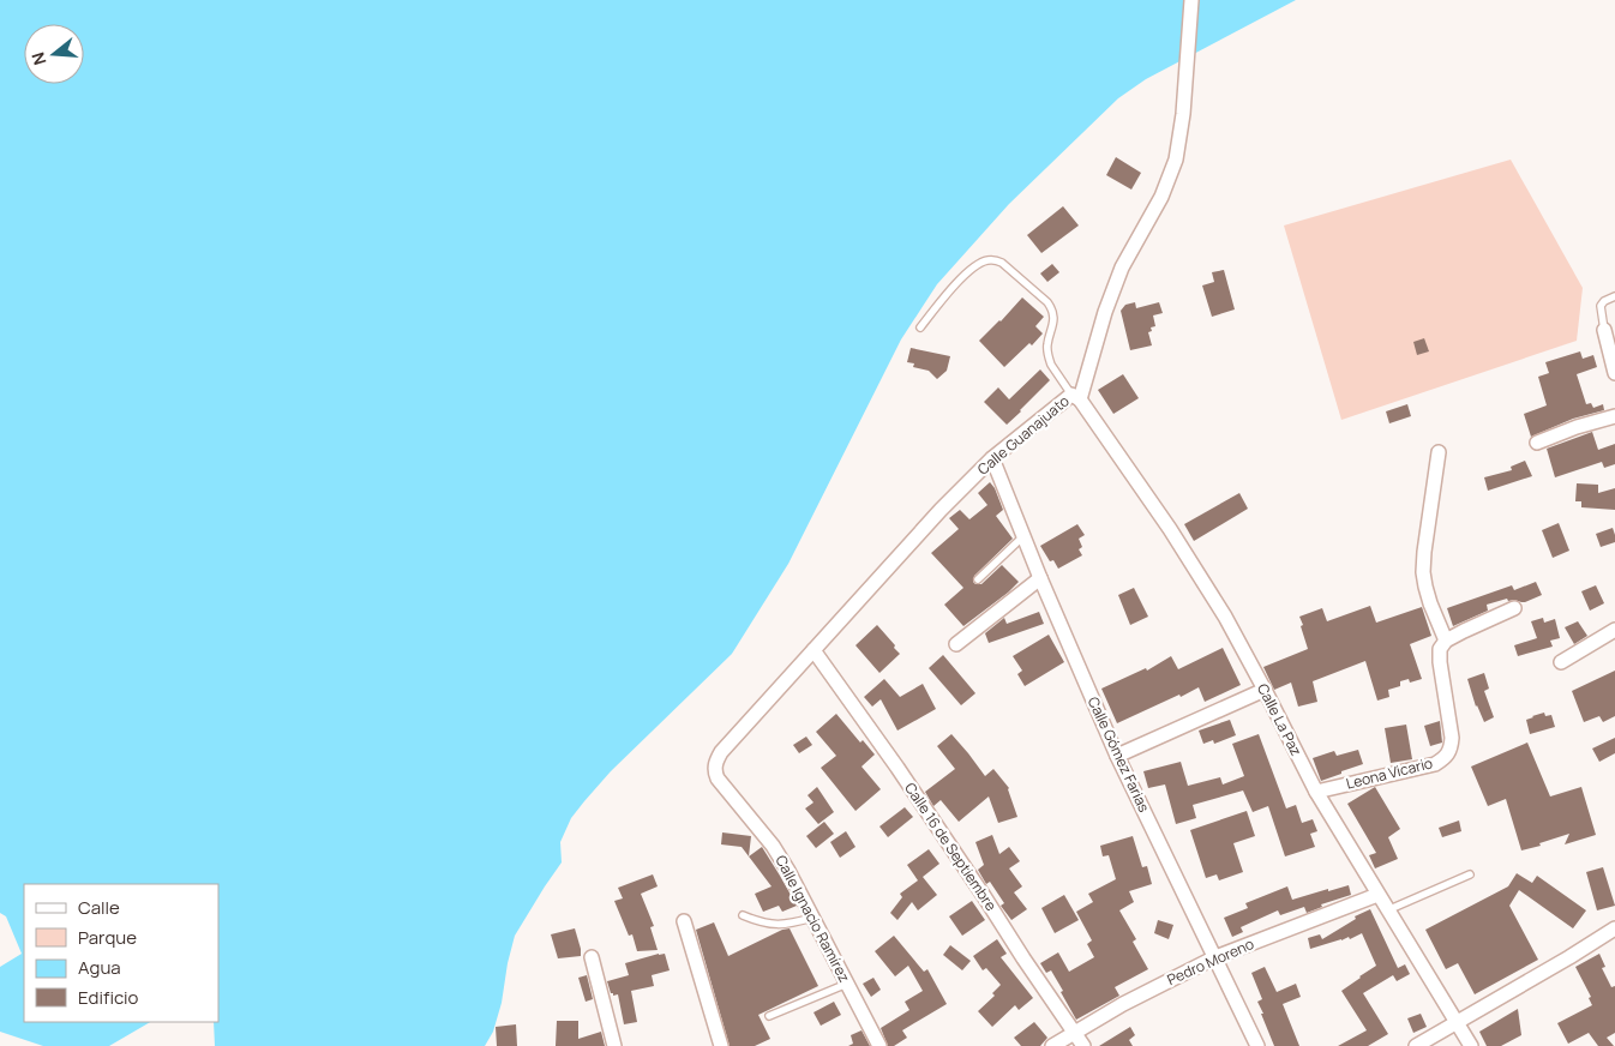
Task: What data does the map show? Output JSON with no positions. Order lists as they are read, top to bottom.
{
  "streets": {
    "street": [
      "Calle Guanajuato",
      "Calle La Paz",
      "Calle Gómez Farias",
      "Leona Vicario",
      "Calle 16 de Septiembre",
      "Calle Ignacio Ramírez",
      "Pedro Moreno"
    ]
  },
  "crossings": [
    ["Calle Guanajuato", "Calle La Paz"],
    ["Calle Guanajuato", "Calle Gómez Farias"],
    ["Calle Guanajuato", "Calle 16 de Septiembre"],
    ["Calle Guanajuato", "Calle Ignacio Ramírez"],
    ["Calle La Paz", "Leona Vicario"],
    ["Calle La Paz", "Pedro Moreno"],
    ["Calle Gómez Farias", "Pedro Moreno"],
    ["Calle 16 de Septiembre", "Pedro Moreno"]
  ],
  "legend": [
    "Calle",
    "Parque",
    "Agua",
    "Edificio"
  ],
  "north": "left"
}
